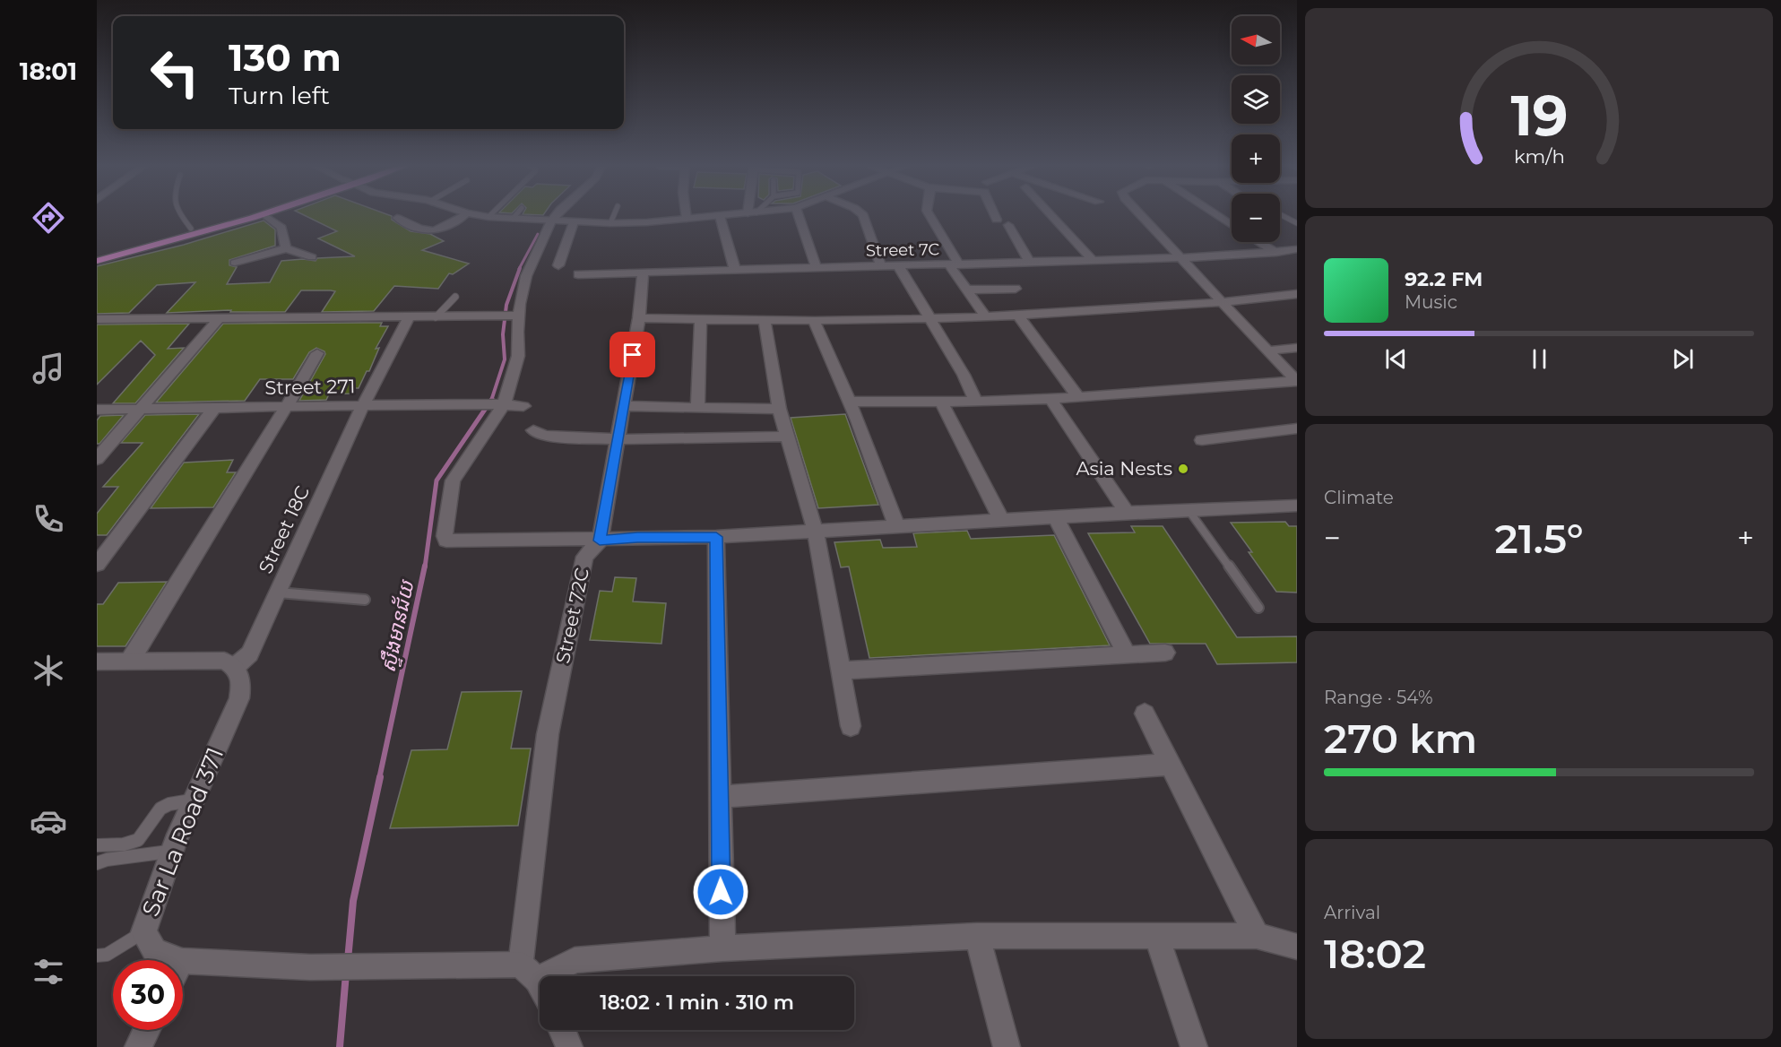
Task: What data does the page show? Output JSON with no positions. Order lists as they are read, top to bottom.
{
  "streets": {
    "street": [
      "Street 7C",
      "Street 271",
      "Street 18C",
      "Street 72C",
      "Sar La Road 371"
    ]
  },
  "crossings": [
    ["Street 7C", "Street 72C"],
    ["Street 271", "Street 18C"],
    ["Street 18C", "Sar La Road 371"],
    ["Street 72C", "Sar La Road 371"]
  ],
  "water": ["ស្ទឹងមានជ័យ"],
  "places": ["Asia Nests"],
  "north": "left",
  "page": {
    "tabs": "18:01",
    "map_buttons": ["+", "−"],
    "turn": ["130 m", "Turn left"],
    "song": ["92.2 FM", "Music"],
    "tile": [
      "Climate",
      ["Range · 54%", "270 km"],
      ["Arrival", "18:02"]
    ],
    "heat": ["−", "21.5°", "+"],
    "limit": "30",
    "trip": "18:02 · 1 min · 310 m",
    "gauge": ["19", "km/h"]
  }
}
